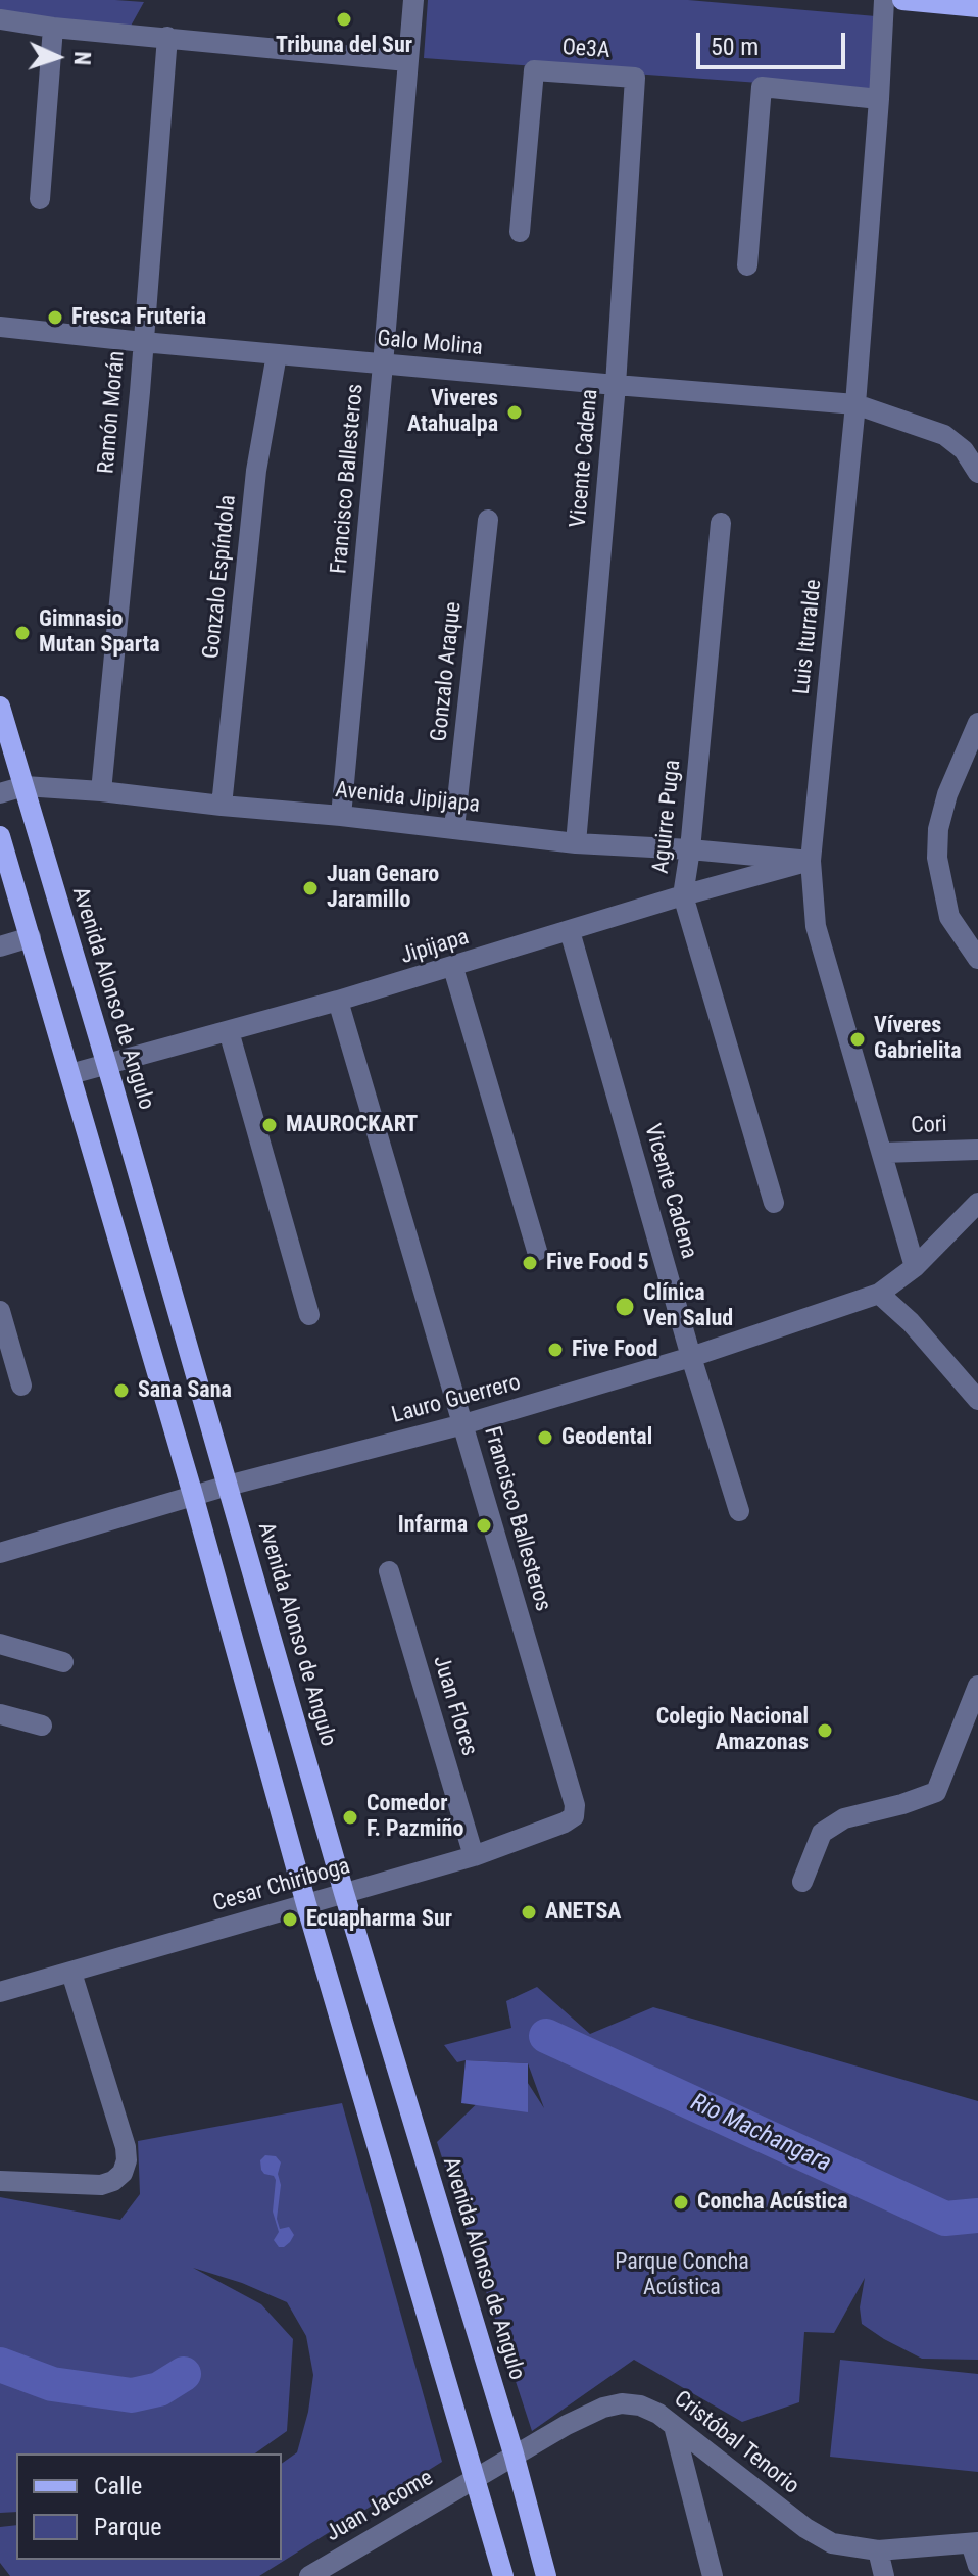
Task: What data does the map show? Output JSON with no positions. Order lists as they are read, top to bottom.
{
  "streets": {
    "main road": ["Avenida Alonso de Angulo"],
    "street": [
      "Oe3A",
      "Galo Molina",
      "Ramón Morán",
      "Vicente Cadena",
      "Francisco Ballesteros",
      "Gonzalo Espíndola",
      "Luis Iturralde",
      "Gonzalo Araque",
      "Avenida Jipijapa",
      "Aguirre Puga",
      "Jipijapa",
      "Cori",
      "Lauro Guerrero",
      "Juan Flores",
      "Cesar Chiriboga",
      "Cristóbal Tenorio",
      "Juan Jacome"
    ]
  },
  "crossings": [
    ["Oe3A", "Vicente Cadena"],
    ["Galo Molina", "Ramón Morán"],
    ["Galo Molina", "Vicente Cadena"],
    ["Galo Molina", "Francisco Ballesteros"],
    ["Galo Molina", "Gonzalo Espíndola"],
    ["Galo Molina", "Luis Iturralde"],
    ["Ramón Morán", "Avenida Jipijapa"],
    ["Vicente Cadena", "Avenida Jipijapa"],
    ["Vicente Cadena", "Jipijapa"],
    ["Vicente Cadena", "Lauro Guerrero"],
    ["Francisco Ballesteros", "Avenida Jipijapa"],
    ["Francisco Ballesteros", "Jipijapa"],
    ["Francisco Ballesteros", "Lauro Guerrero"],
    ["Francisco Ballesteros", "Cesar Chiriboga"],
    ["Gonzalo Espíndola", "Avenida Jipijapa"],
    ["Luis Iturralde", "Avenida Jipijapa"],
    ["Luis Iturralde", "Jipijapa"],
    ["Luis Iturralde", "Cori"],
    ["Luis Iturralde", "Lauro Guerrero"],
    ["Gonzalo Araque", "Avenida Jipijapa"],
    ["Avenida Jipijapa", "Aguirre Puga"],
    ["Avenida Jipijapa", "Jipijapa"],
    ["Avenida Jipijapa", "Avenida Alonso de Angulo"],
    ["Aguirre Puga", "Jipijapa"],
    ["Jipijapa", "Avenida Alonso de Angulo"],
    ["Avenida Alonso de Angulo", "Lauro Guerrero"],
    ["Avenida Alonso de Angulo", "Cesar Chiriboga"],
    ["Avenida Alonso de Angulo", "Cristóbal Tenorio"],
    ["Juan Flores", "Cesar Chiriboga"],
    ["Cristóbal Tenorio", "Juan Jacome"]
  ],
  "water": ["Rio Machangara"],
  "parks": ["Parque Concha Acústica"],
  "places": [
    "Tribuna del Sur",
    "Fresca Fruteria",
    "Viveres Atahualpa",
    "Gimnasio Mutan Sparta",
    "Juan Genaro Jaramillo",
    "Víveres Gabrielita",
    "MAUROCKART",
    "Five Food 5",
    "Clínica Ven Salud",
    "Five Food",
    "Sana Sana",
    "Geodental",
    "Infarma",
    "Colegio Nacional Amazonas",
    "Comedor F. Pazmiño",
    "ANETSA",
    "Ecuapharma Sur",
    "Concha Acústica"
  ],
  "legend": ["Calle", "Parque"],
  "scale_bar": "50 m",
  "north": "right"
}
